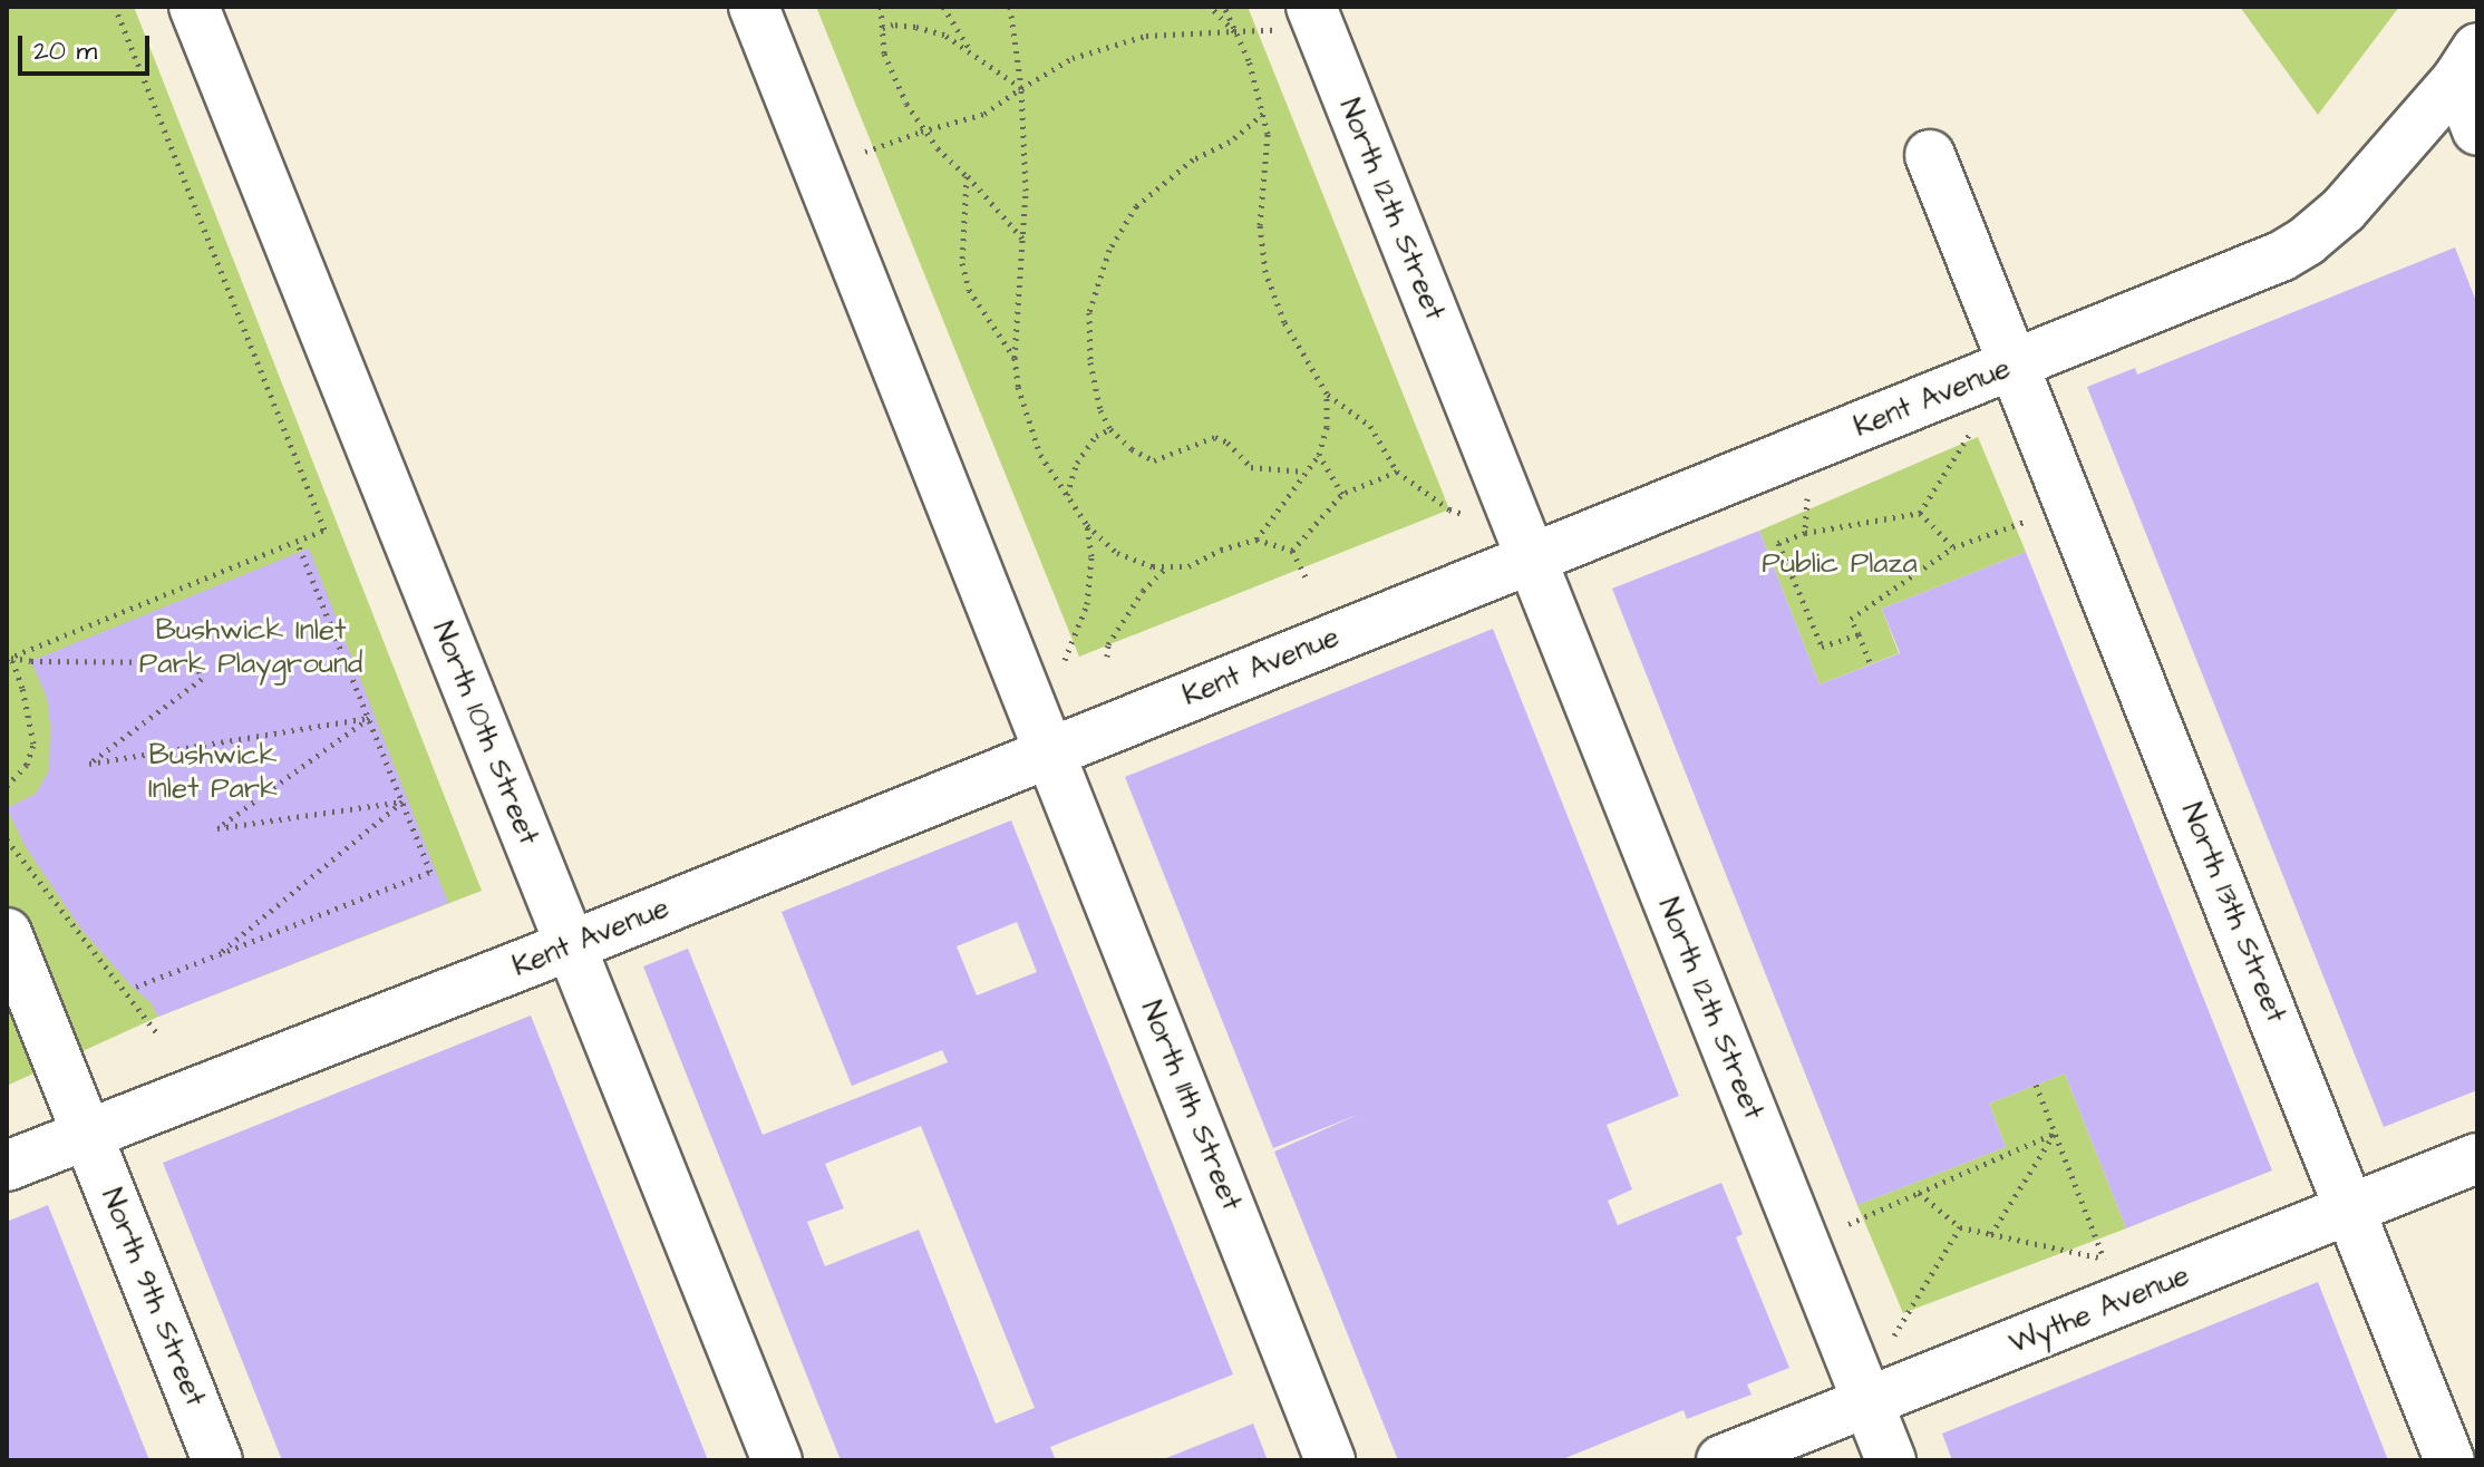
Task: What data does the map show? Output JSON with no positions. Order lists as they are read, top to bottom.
{
  "streets": {
    "street": [
      "North 12th Street",
      "Kent Avenue",
      "North 10th Street",
      "North 13th Street",
      "North 11th Street",
      "North 9th Street",
      "Wythe Avenue"
    ]
  },
  "crossings": [
    ["North 12th Street", "Kent Avenue"],
    ["North 12th Street", "Wythe Avenue"],
    ["Kent Avenue", "North 10th Street"],
    ["Kent Avenue", "North 13th Street"],
    ["Kent Avenue", "North 11th Street"],
    ["Kent Avenue", "North 9th Street"],
    ["North 13th Street", "Wythe Avenue"]
  ],
  "parks": ["Public Plaza", "Bushwick Inlet Park Playground", "Bushwick Inlet Park"],
  "scale_bar": "20 m"
}
